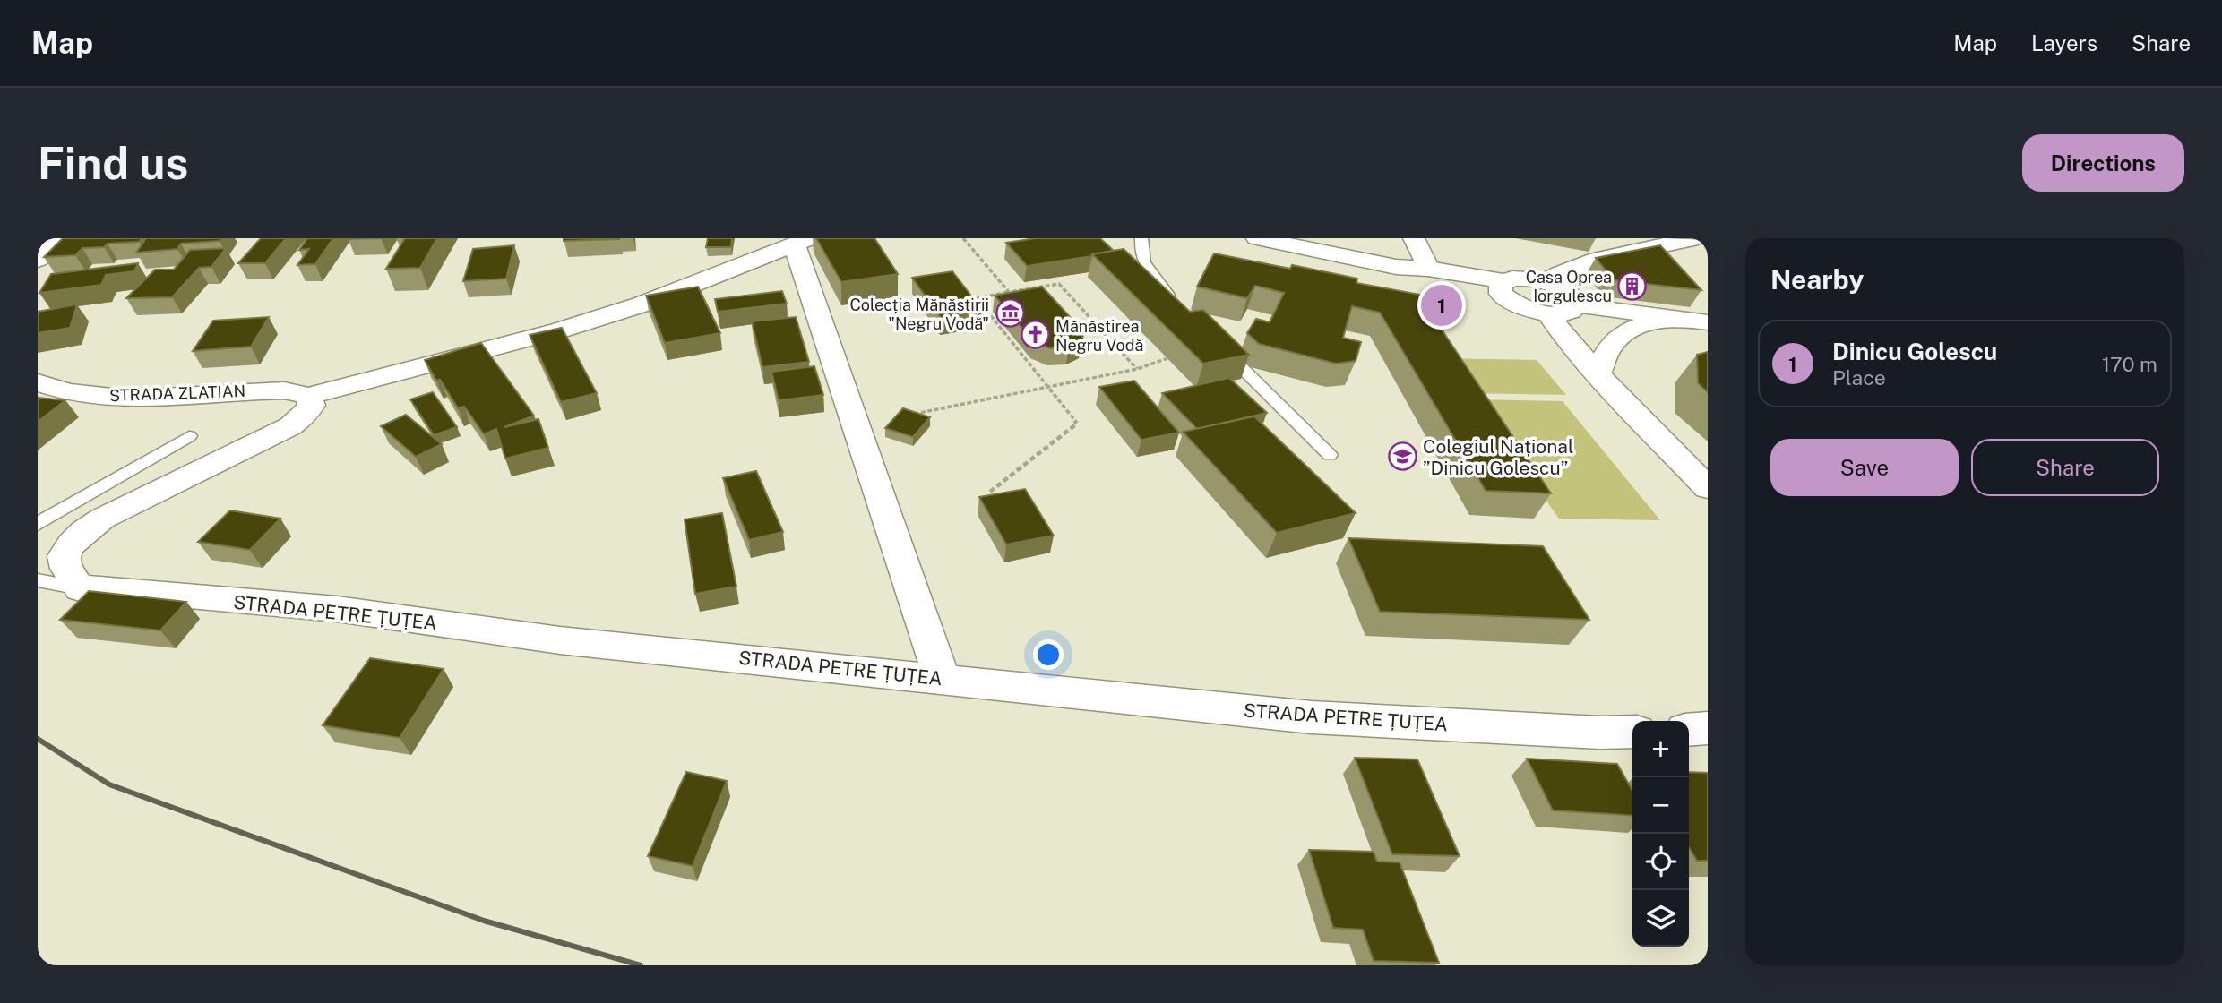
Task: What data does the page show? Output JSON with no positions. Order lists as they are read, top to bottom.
{
  "streets": {
    "street": ["STRADA ZLATIAN", "STRADA PETRE ȚUȚEA"]
  },
  "places": {
    "building": ["Casa Oprea Iorgulescu"],
    "museum": ["Colecția Mănăstirii \"Negru Vodă\""],
    "church": ["Mănăstirea Negru Vodă"],
    "school or university": ["Colegiul Național ”Dinicu Golescu”"]
  },
  "page": {
    "header": "Map",
    "nav": ["Map", "Layers", "Share"],
    "buttons": [
      "Directions",
      ["Save", "Share"]
    ],
    "title": "Find us",
    "heading": "Nearby",
    "pins": "1",
    "list": [
      {
        "mark": "1",
        "name": "Dinicu Golescu",
        "note": "Place",
        "value": "170 m"
      }
    ],
    "map_buttons": ["+", "−"]
  }
}
